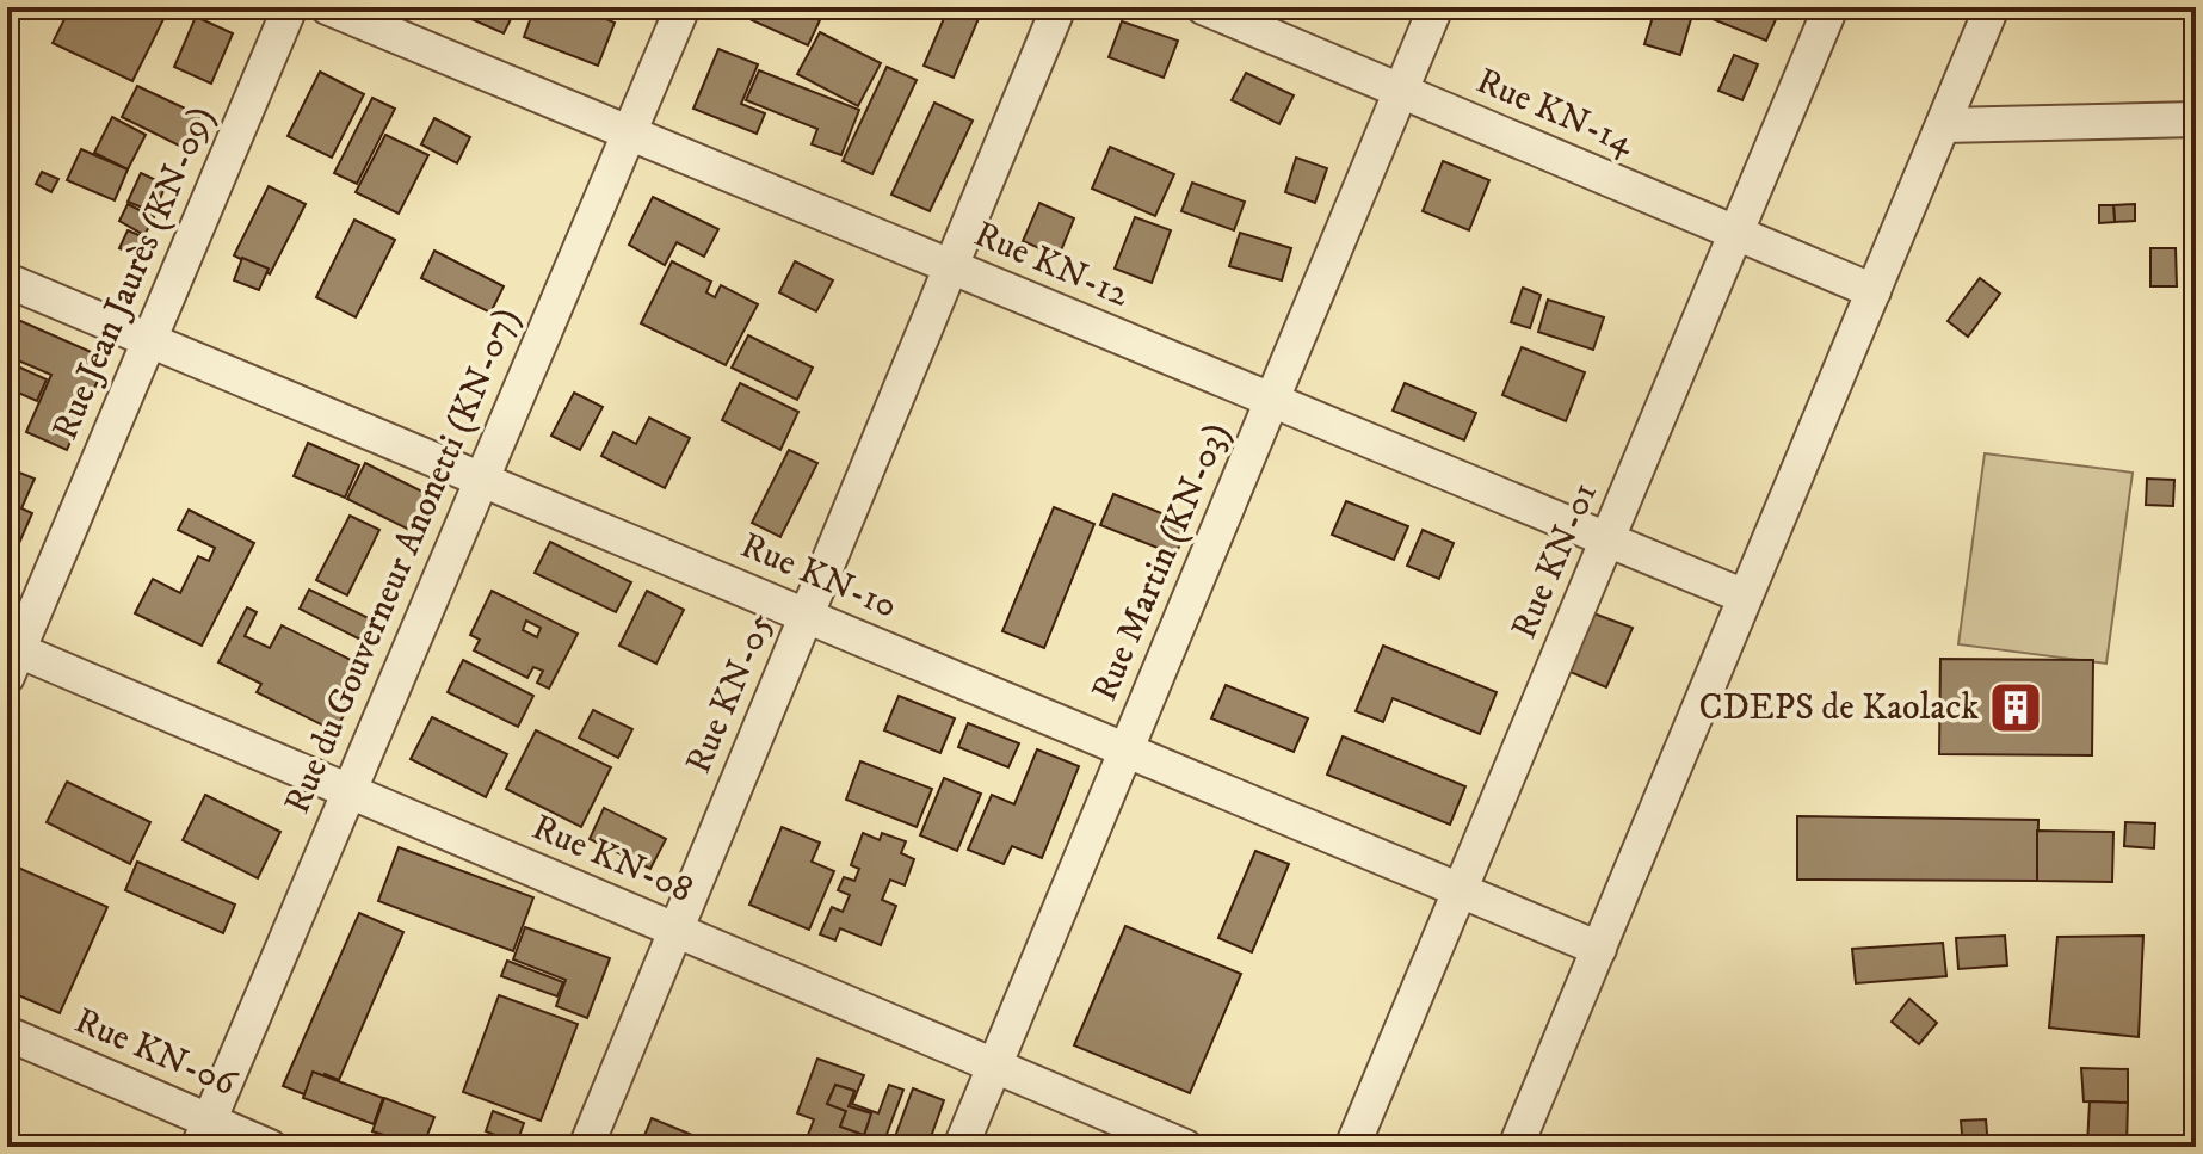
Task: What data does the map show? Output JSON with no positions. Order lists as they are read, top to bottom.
{
  "streets": {
    "street": [
      "Rue KN-14",
      "Rue KN-12",
      "Rue Jean Jaurès (KN-09)",
      "Rue du Gouverneur Anonetti (KN-07)",
      "Rue KN-01",
      "Rue Martin (KN-03)",
      "Rue KN-10",
      "Rue KN-05",
      "Rue KN-08",
      "Rue KN-06"
    ]
  },
  "crossings": [
    ["Rue KN-14", "Rue KN-01"],
    ["Rue KN-14", "Rue Martin (KN-03)"],
    ["Rue KN-12", "Rue du Gouverneur Anonetti (KN-07)"],
    ["Rue KN-12", "Rue KN-01"],
    ["Rue KN-12", "Rue Martin (KN-03)"],
    ["Rue KN-12", "Rue KN-05"],
    ["Rue Jean Jaurès (KN-09)", "Rue KN-10"],
    ["Rue Jean Jaurès (KN-09)", "Rue KN-08"],
    ["Rue du Gouverneur Anonetti (KN-07)", "Rue KN-10"],
    ["Rue du Gouverneur Anonetti (KN-07)", "Rue KN-08"],
    ["Rue du Gouverneur Anonetti (KN-07)", "Rue KN-06"],
    ["Rue KN-01", "Rue KN-10"],
    ["Rue Martin (KN-03)", "Rue KN-10"],
    ["Rue Martin (KN-03)", "Rue KN-08"],
    ["Rue KN-10", "Rue KN-05"],
    ["Rue KN-05", "Rue KN-08"]
  ],
  "places": {
    "building": ["CDEPS de Kaolack"]
  }
}
